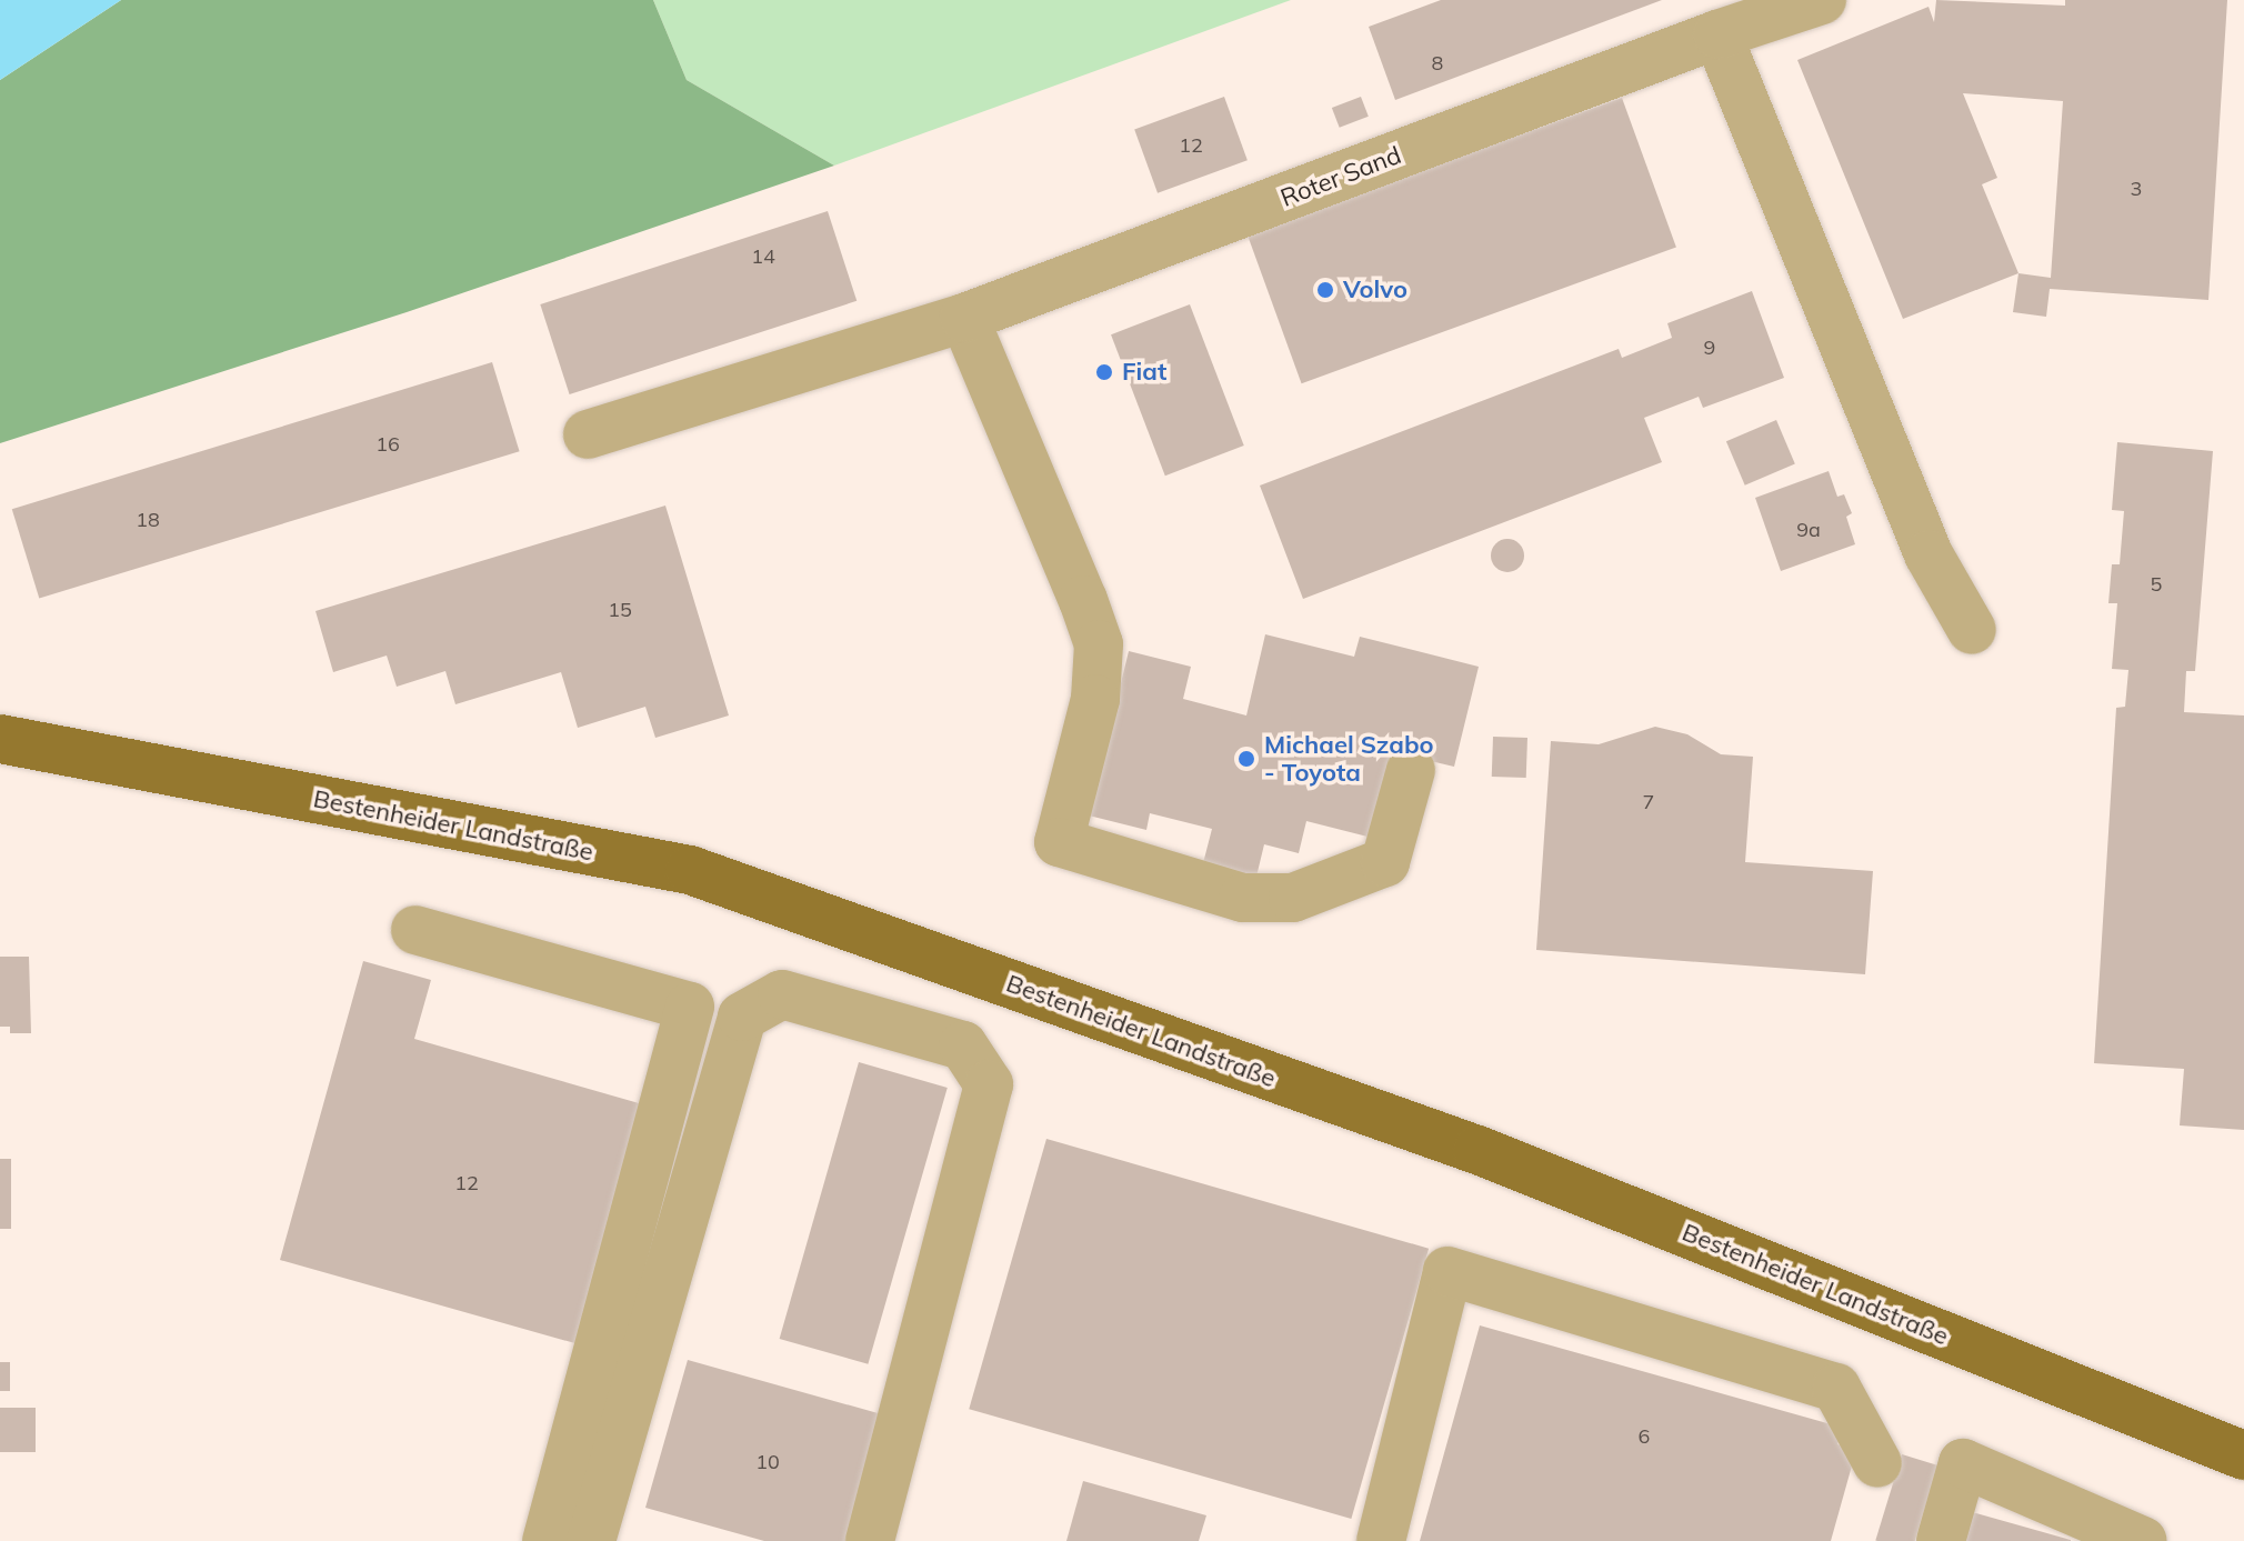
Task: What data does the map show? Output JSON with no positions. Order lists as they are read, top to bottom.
{
  "streets": {
    "main road": ["Bestenheider Landstraße"],
    "street": ["Roter Sand"]
  },
  "places": ["Volvo", "Fiat", "Michael Szabo - Toyota"],
  "house_numbers": [
    "8",
    "12",
    "3",
    "14",
    "9",
    "16",
    "18",
    "9a",
    "5",
    "15",
    "7",
    "12",
    "6",
    "10"
  ]
}
